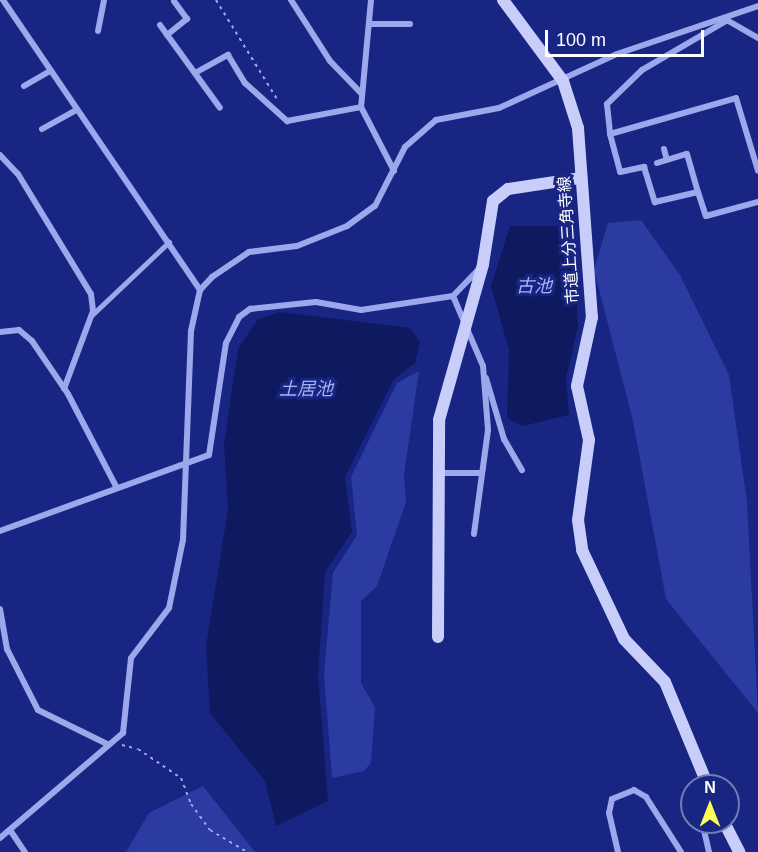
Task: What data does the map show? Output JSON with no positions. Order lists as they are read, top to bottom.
{
  "streets": {
    "street": ["市道上分三角寺線"]
  },
  "water": ["古池", "土居池"],
  "scale_bar": "100 m",
  "north": "top"
}
